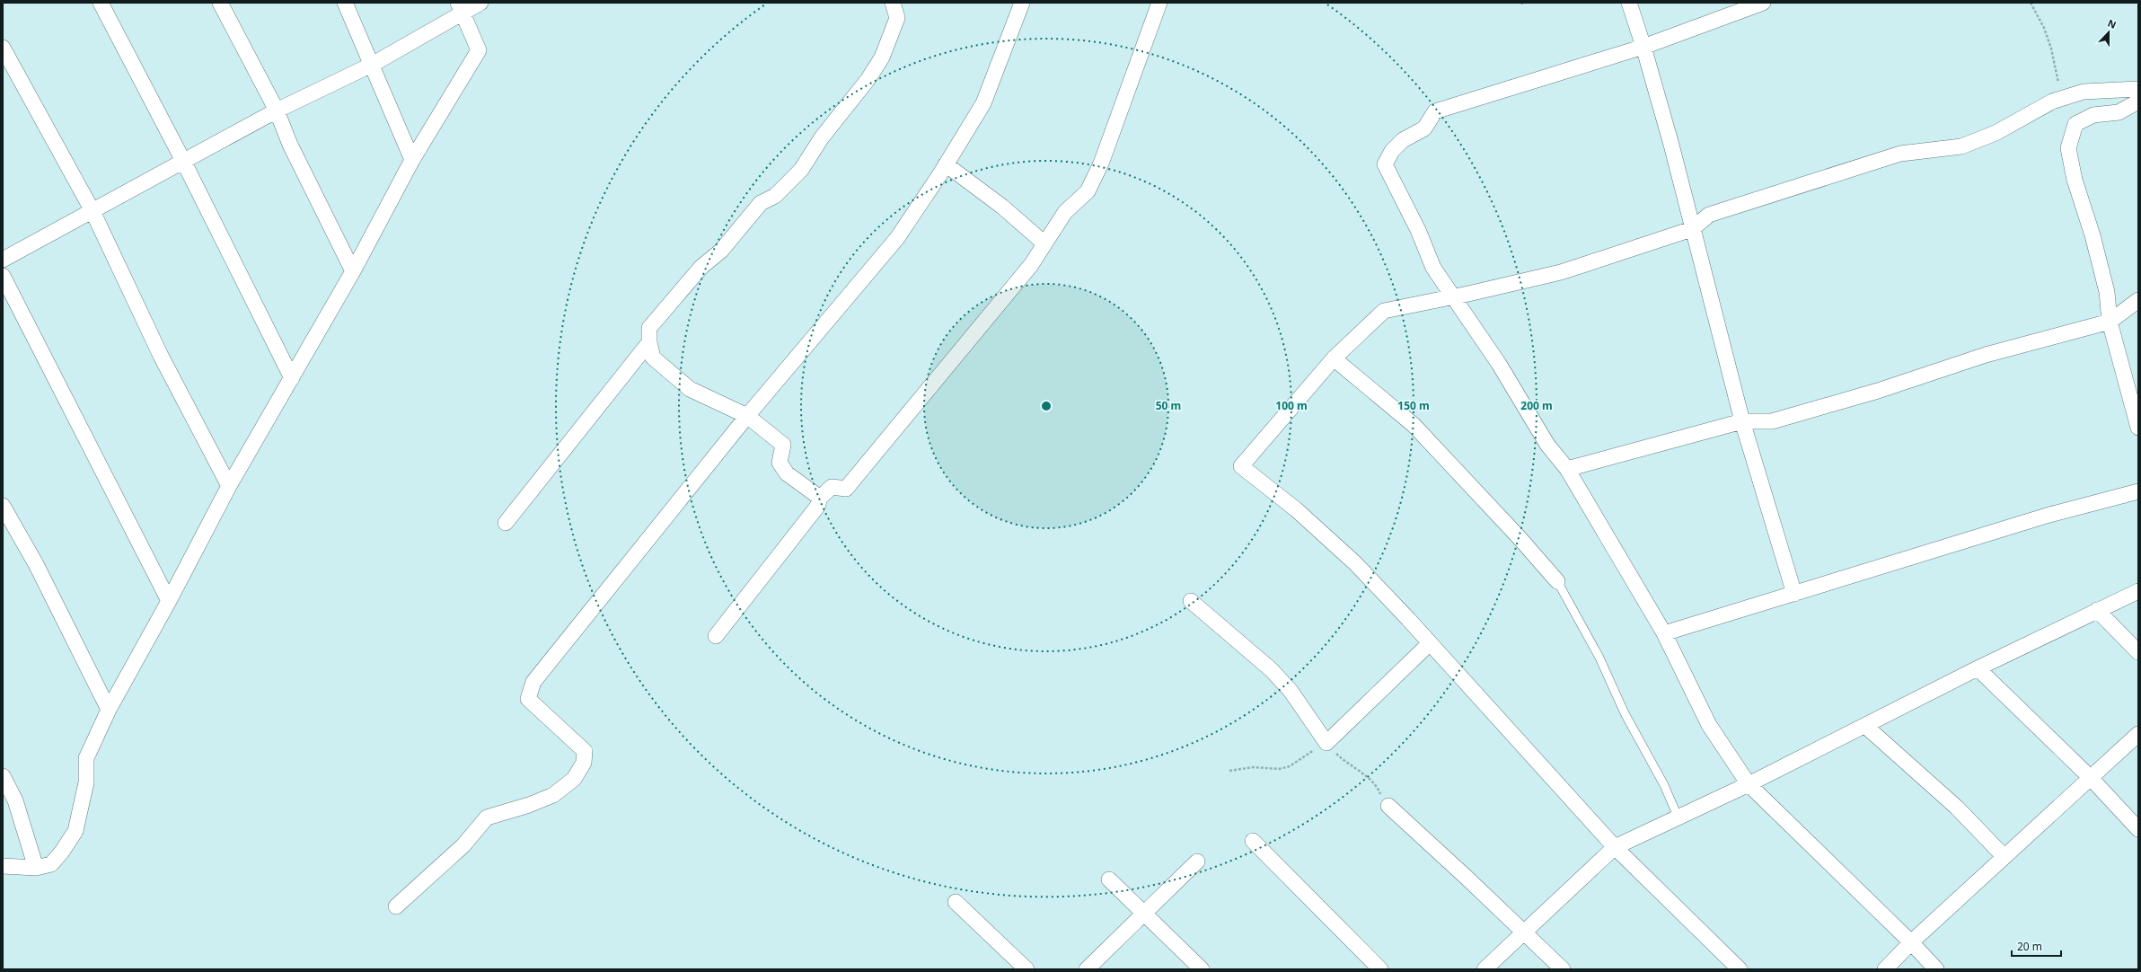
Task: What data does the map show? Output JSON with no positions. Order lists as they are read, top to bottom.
{
  "scale_bar": "20 m",
  "north": "top",
  "rings": [
    "50 m",
    "100 m",
    "150 m",
    "200 m"
  ]
}
